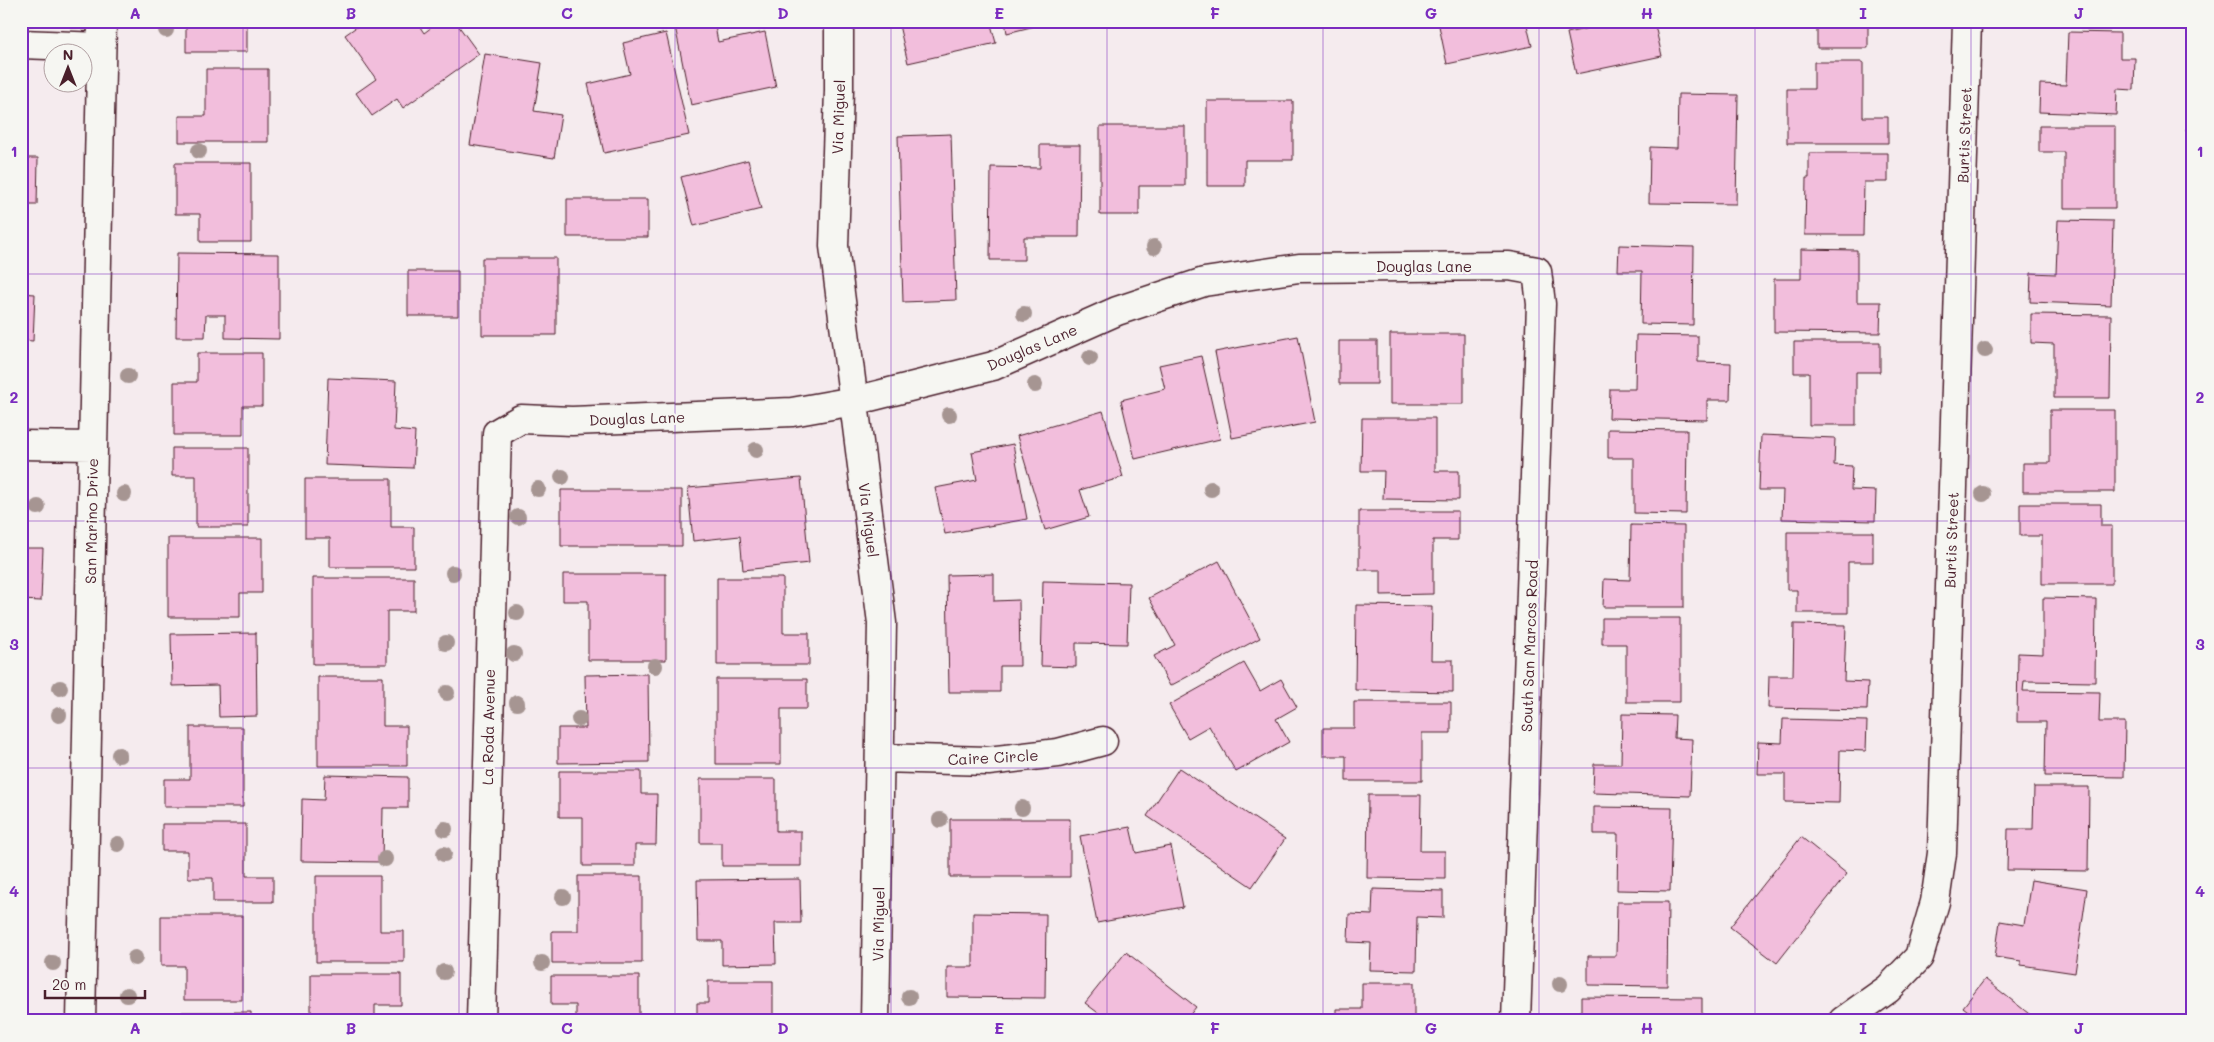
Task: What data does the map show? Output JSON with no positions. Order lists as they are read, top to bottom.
{
  "streets": {
    "street": [
      "Via Miguel",
      "Burtis Street",
      "Douglas Lane",
      "San Marino Drive",
      "South San Marcos Road",
      "La Roda Avenue",
      "Caire Circle"
    ]
  },
  "crossings": [
    ["Via Miguel", "Douglas Lane"],
    ["Via Miguel", "Caire Circle"],
    ["Douglas Lane", "South San Marcos Road"],
    ["Douglas Lane", "La Roda Avenue"]
  ],
  "scale_bar": "20 m",
  "north": "top",
  "grid": {
    "columns": [
      "A",
      "B",
      "C",
      "D",
      "E",
      "F",
      "G",
      "H",
      "I",
      "J"
    ],
    "rows": [
      "1",
      "2",
      "3",
      "4"
    ]
  }
}
